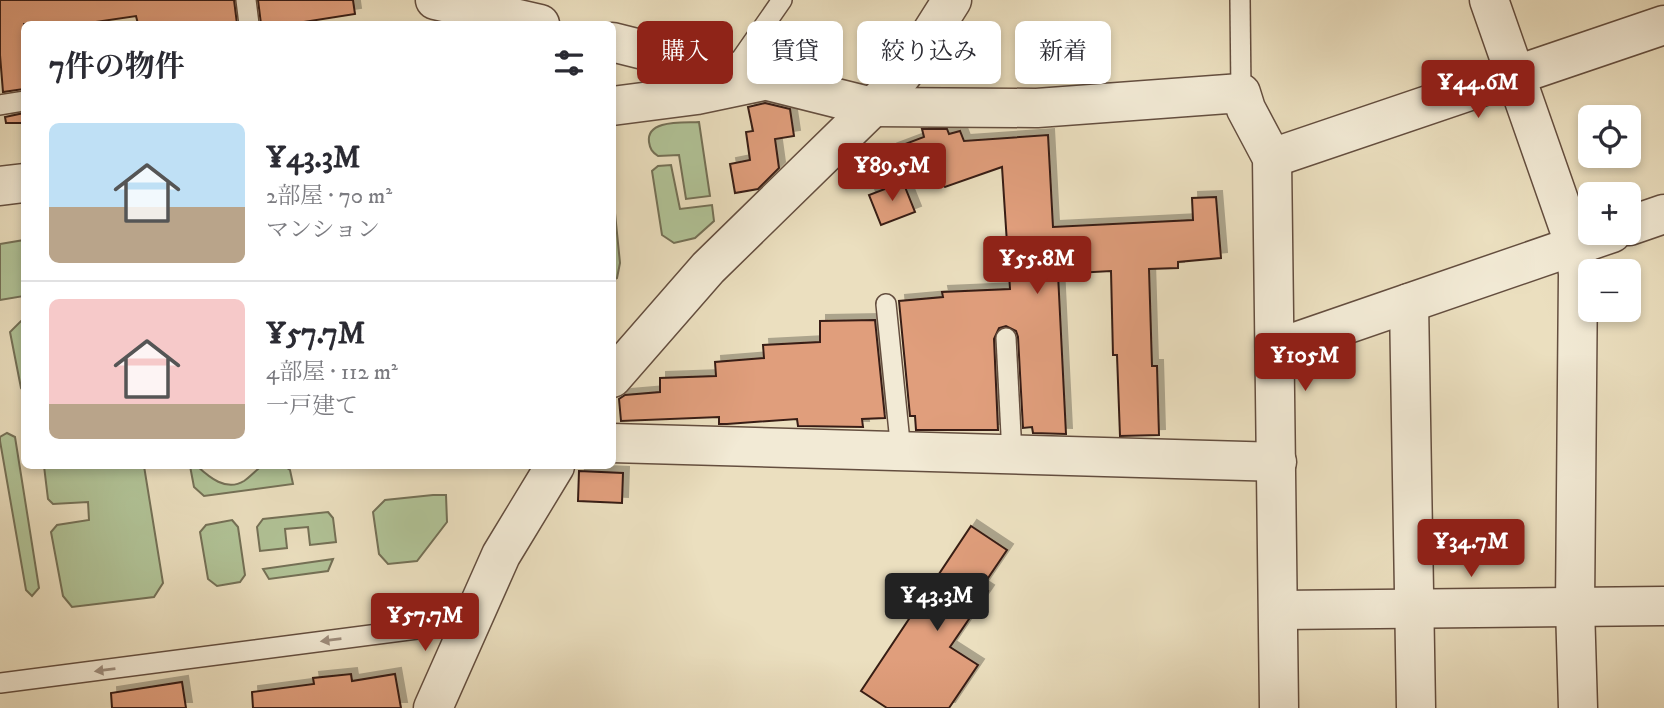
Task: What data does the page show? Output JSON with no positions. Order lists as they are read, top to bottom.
{
  "page": {
    "chip": [
      "購入",
      "賃貸",
      "絞り込み",
      "新着"
    ],
    "heading": "7件の物件",
    "price": [
      "¥44.6M",
      "¥89.5M",
      "¥55.8M",
      "¥105M",
      "¥34.7M",
      "¥43.3M",
      "¥57.7M"
    ],
    "map_buttons": ["+", "−"],
    "list": [
      {
        "name": "¥43.3M",
        "note": "2部屋 · 70 m² · マンション"
      },
      {
        "name": "¥57.7M",
        "note": "4部屋 · 112 m² · 一戸建て"
      }
    ]
  }
}
